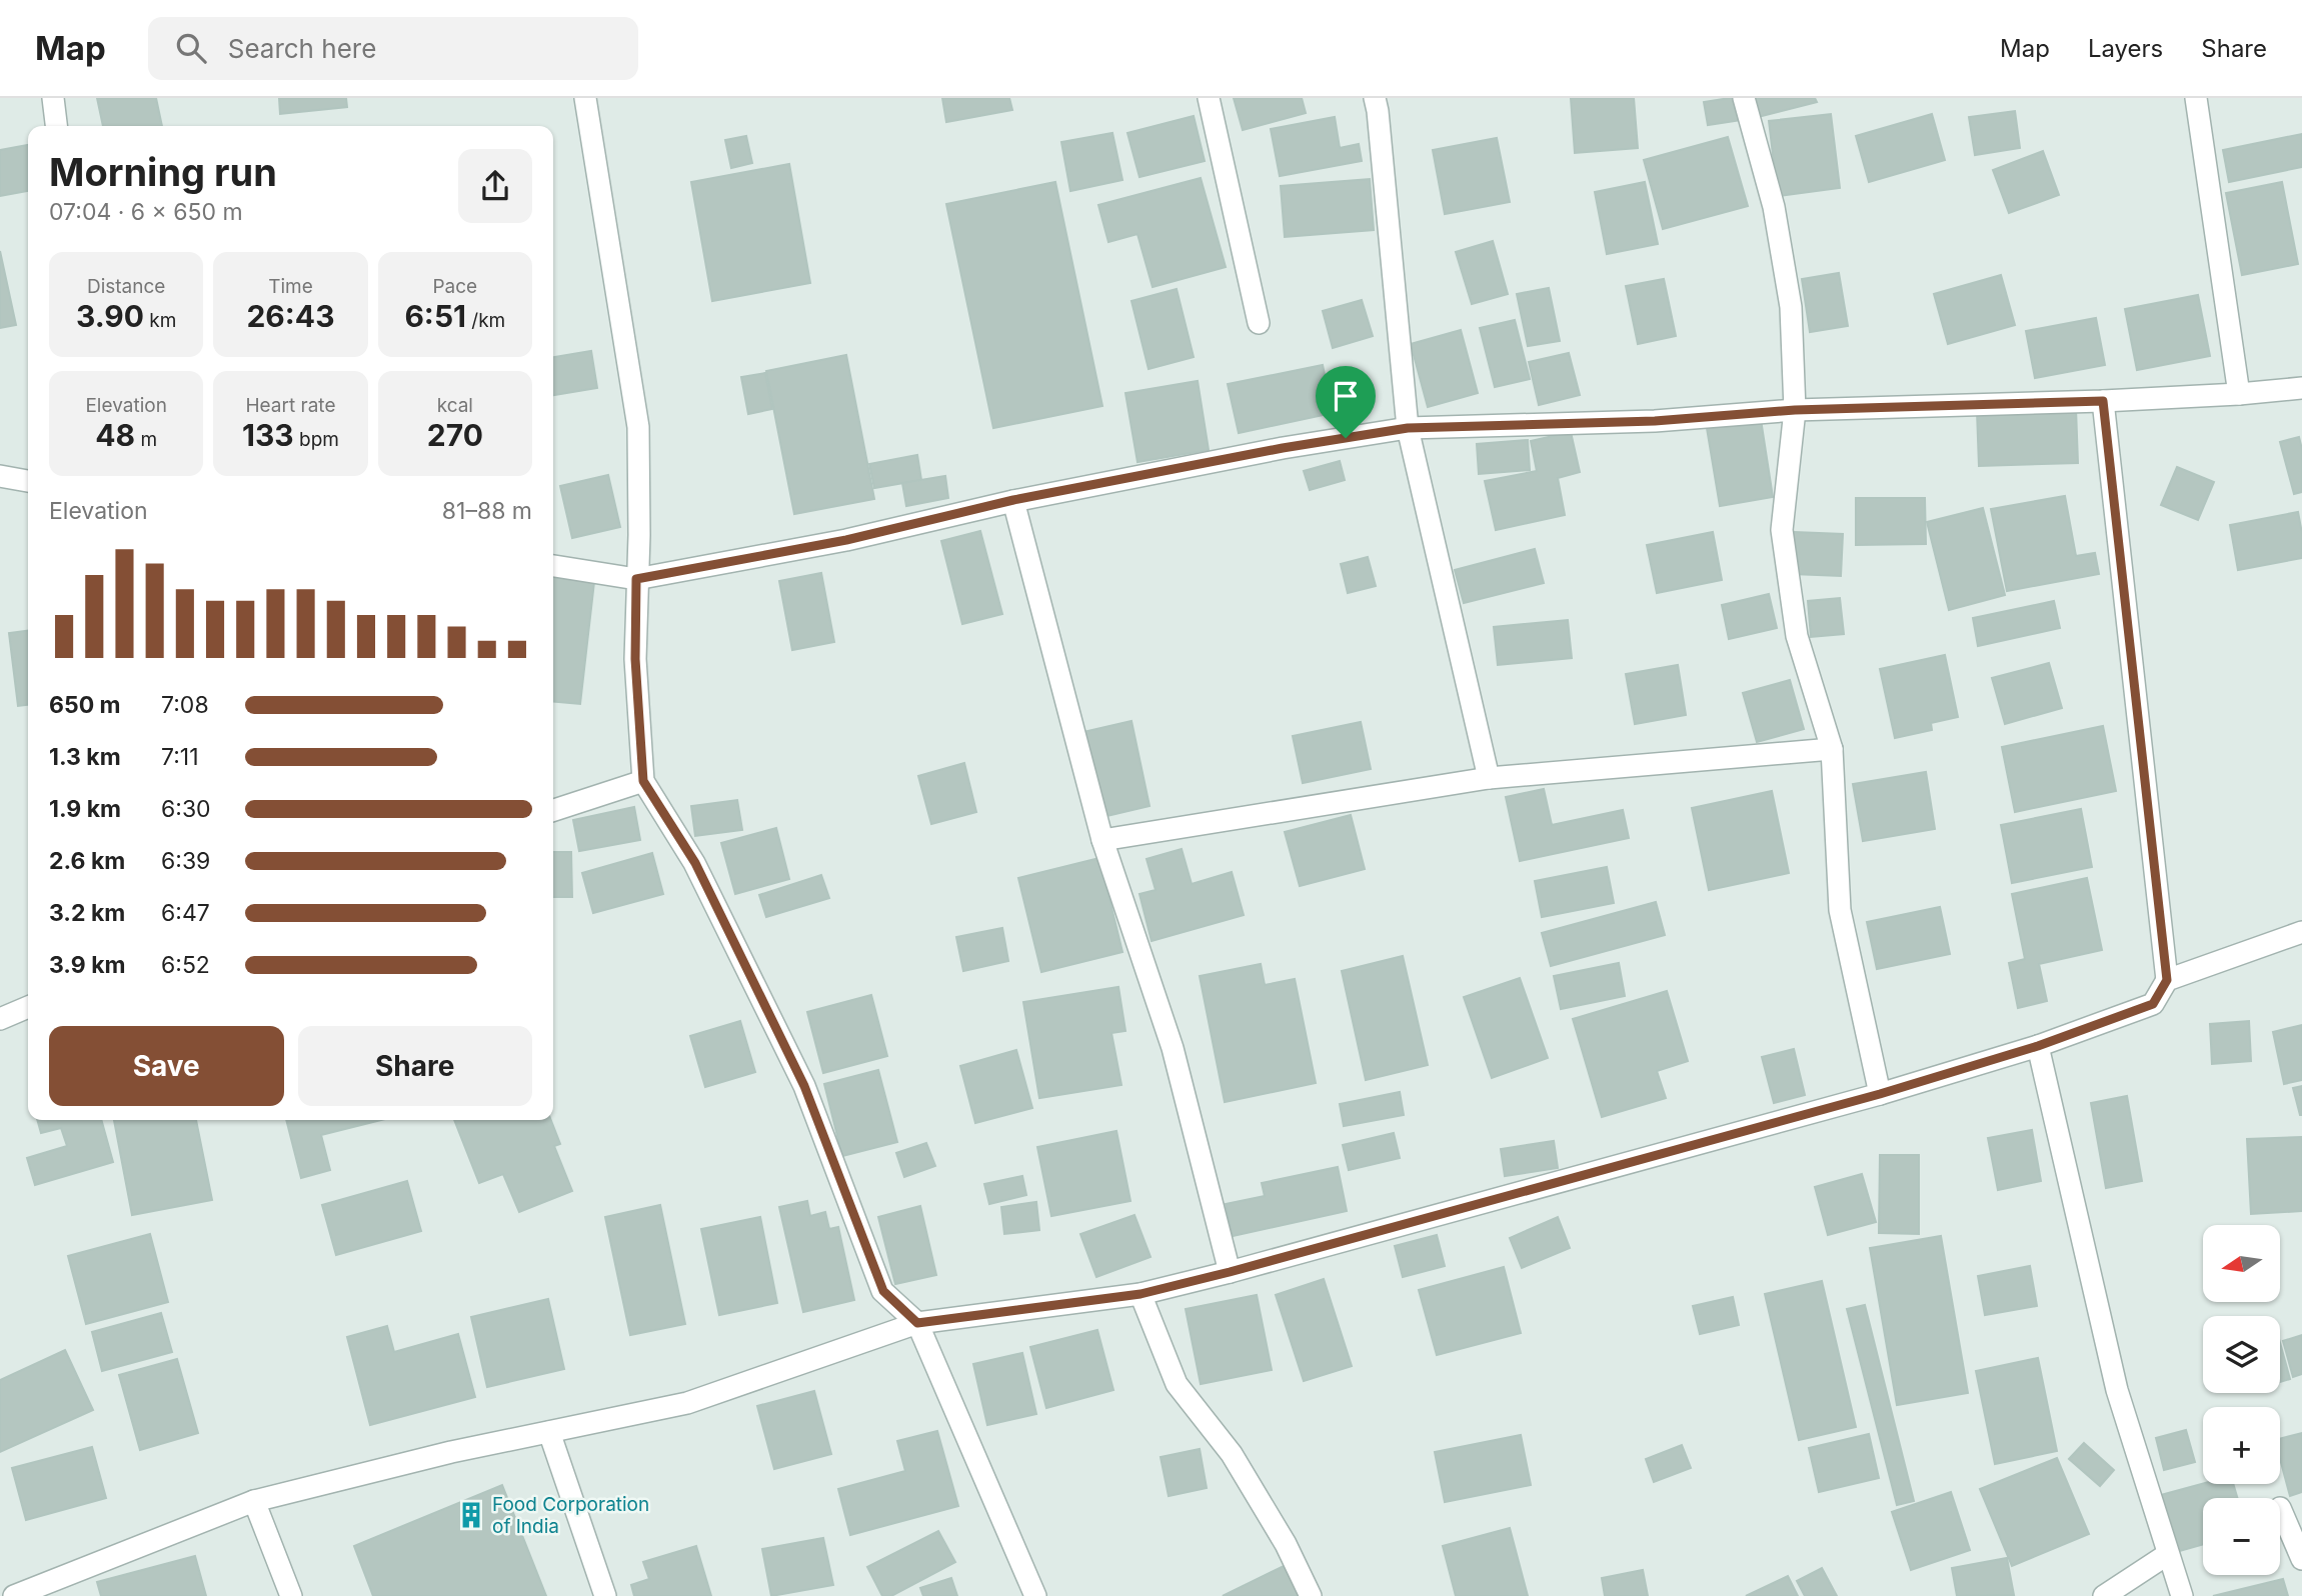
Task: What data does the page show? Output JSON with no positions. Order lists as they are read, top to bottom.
{
  "places": {
    "building": ["Food Corporation of India"]
  },
  "north": "left",
  "page": {
    "header": "Map",
    "search": "Search here",
    "nav": ["Map", "Layers", "Share"],
    "heading": ["Morning run", "07:04 · 6 × 650 m"],
    "stats": [
      ["Distance", "3.90 km"],
      ["Time", "26:43"],
      ["Pace", "6:51 /km"],
      ["Elevation", "48 m"],
      ["Heart rate", "133 bpm"],
      ["kcal", "270"]
    ],
    "chart": ["Elevation", "81–88 m"],
    "list": [
      {
        "name": "650 m",
        "note": "7:08"
      },
      {
        "name": "1.3 km",
        "note": "7:11"
      },
      {
        "name": "1.9 km",
        "note": "6:30"
      },
      {
        "name": "2.6 km",
        "note": "6:39"
      },
      {
        "name": "3.2 km",
        "note": "6:47"
      },
      {
        "name": "3.9 km",
        "note": "6:52"
      }
    ],
    "buttons": ["Save", "Share"],
    "map_buttons": ["+", "−"]
  }
}
